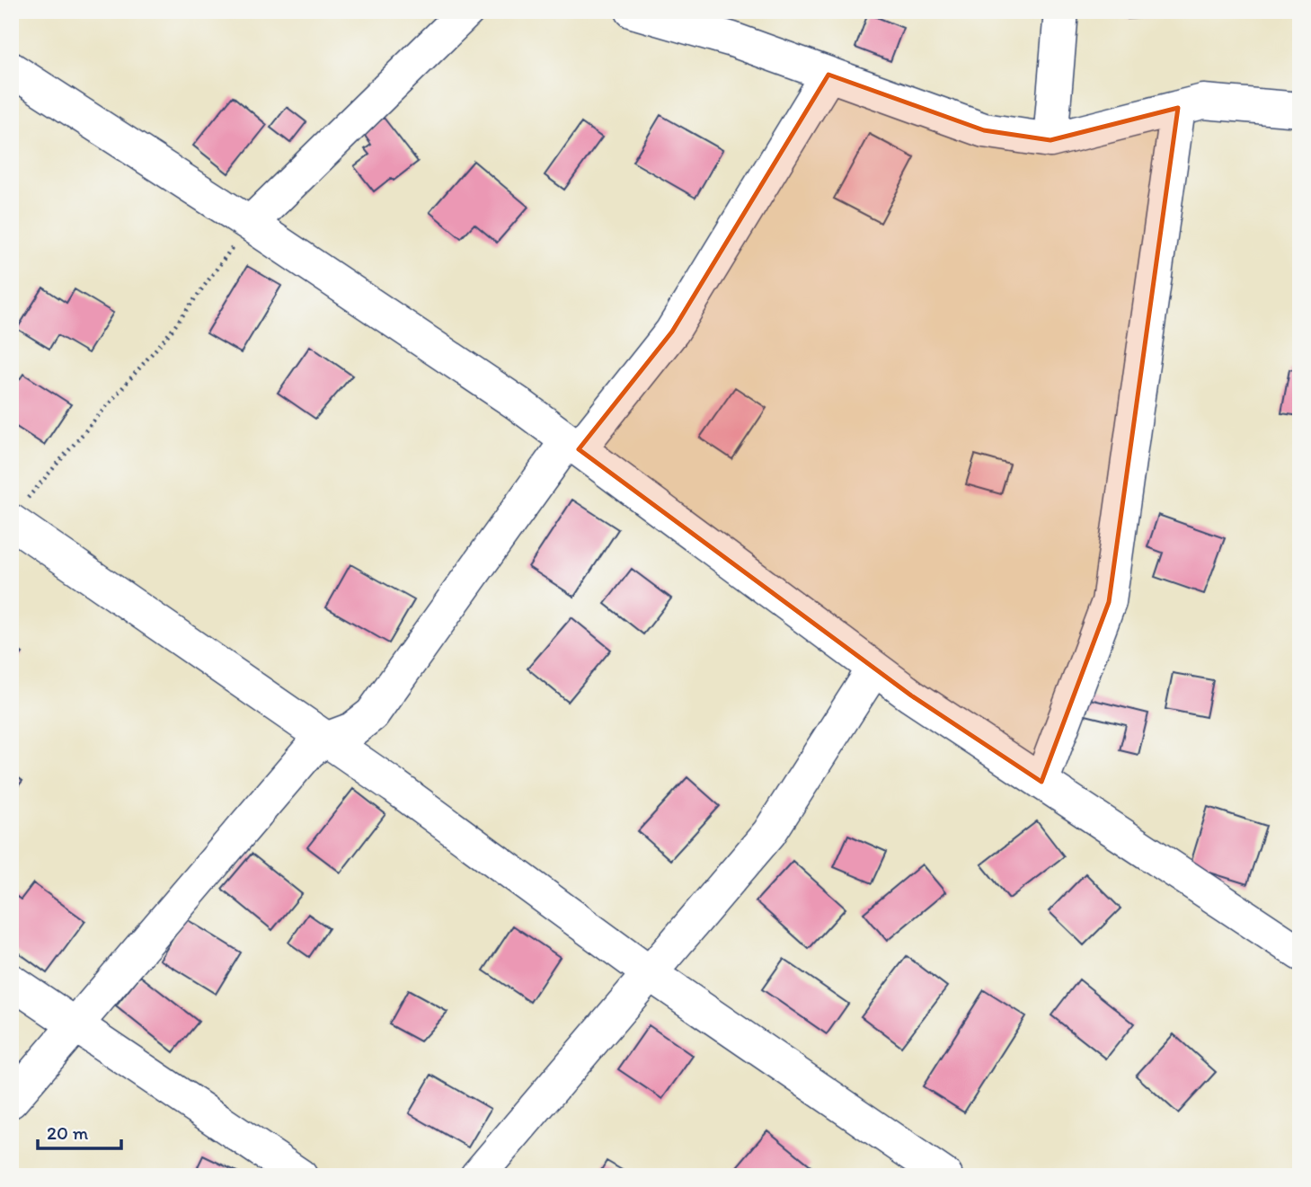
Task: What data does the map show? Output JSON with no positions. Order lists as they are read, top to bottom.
{
  "scale_bar": "20 m"
}
